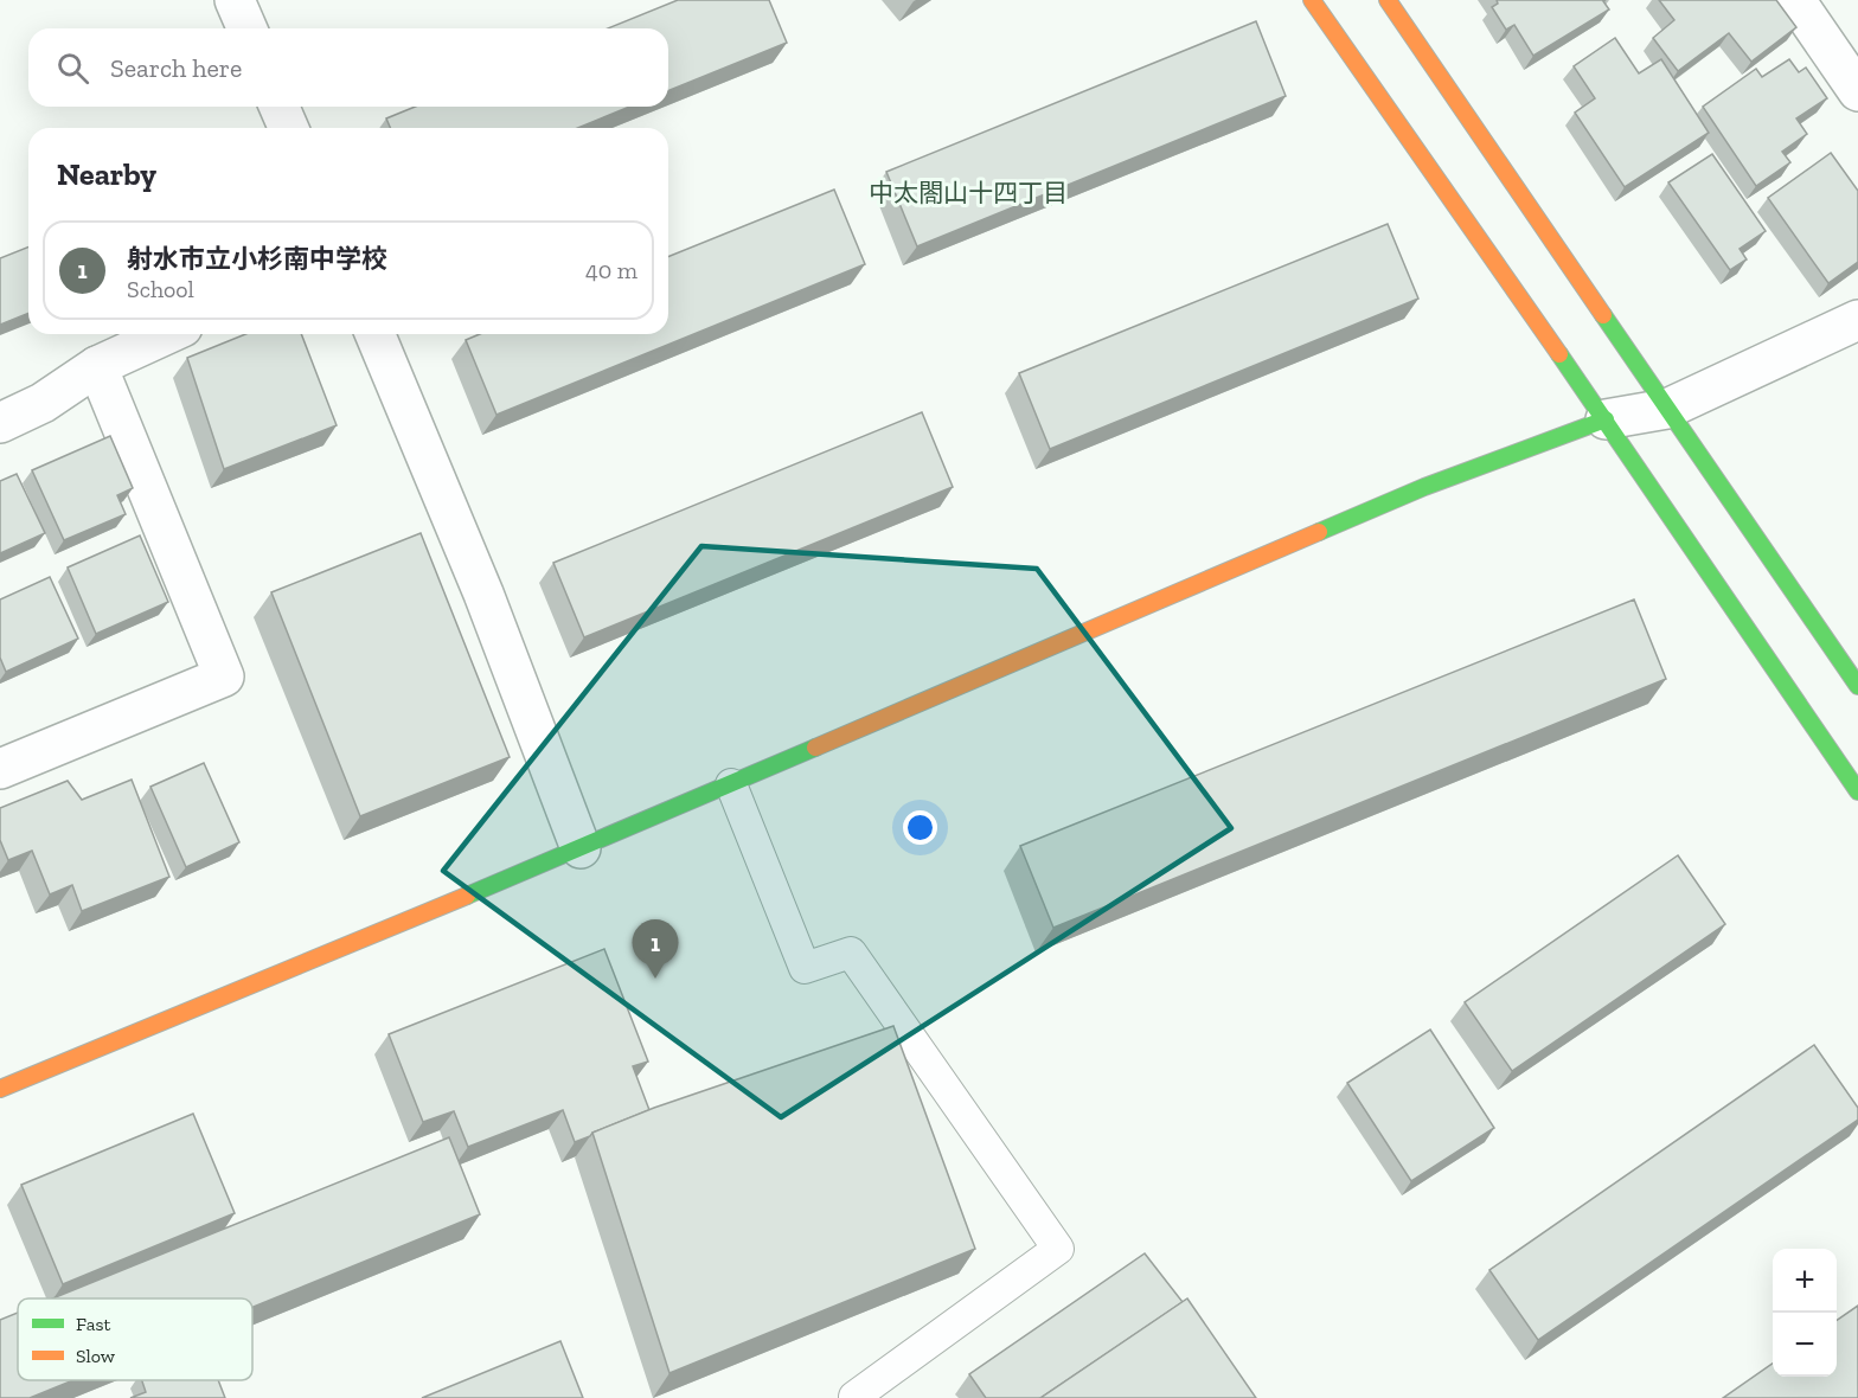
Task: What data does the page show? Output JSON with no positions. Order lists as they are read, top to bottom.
{
  "districts": ["中太閤山十四丁目"],
  "legend": ["Fast", "Slow"],
  "page": {
    "search": "Search here",
    "heading": "Nearby",
    "list": [
      {
        "mark": "1",
        "name": "射水市立小杉南中学校",
        "note": "School",
        "value": "40 m"
      }
    ],
    "pins": "1",
    "map_buttons": ["+", "−"]
  }
}
